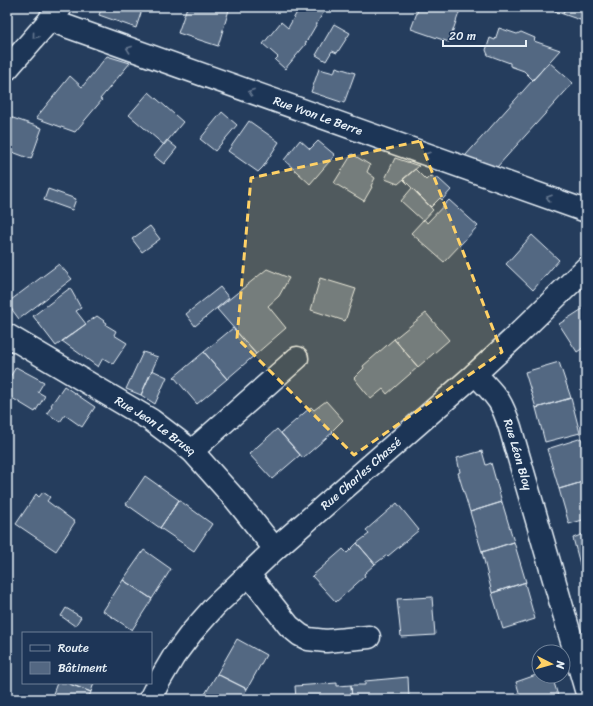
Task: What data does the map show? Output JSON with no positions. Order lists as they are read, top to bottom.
{
  "streets": {
    "street": [
      "Rue Yvon Le Berre",
      "Rue Jean Le Brusq",
      "Rue Léon Bloy",
      "Rue Charles Chassé"
    ]
  },
  "crossings": [
    ["Rue Jean Le Brusq", "Rue Charles Chassé"],
    ["Rue Léon Bloy", "Rue Charles Chassé"]
  ],
  "one_way": ["Rue Yvon Le Berre"],
  "legend": ["Route", "Bâtiment"],
  "scale_bar": "20 m",
  "north": "right"
}
